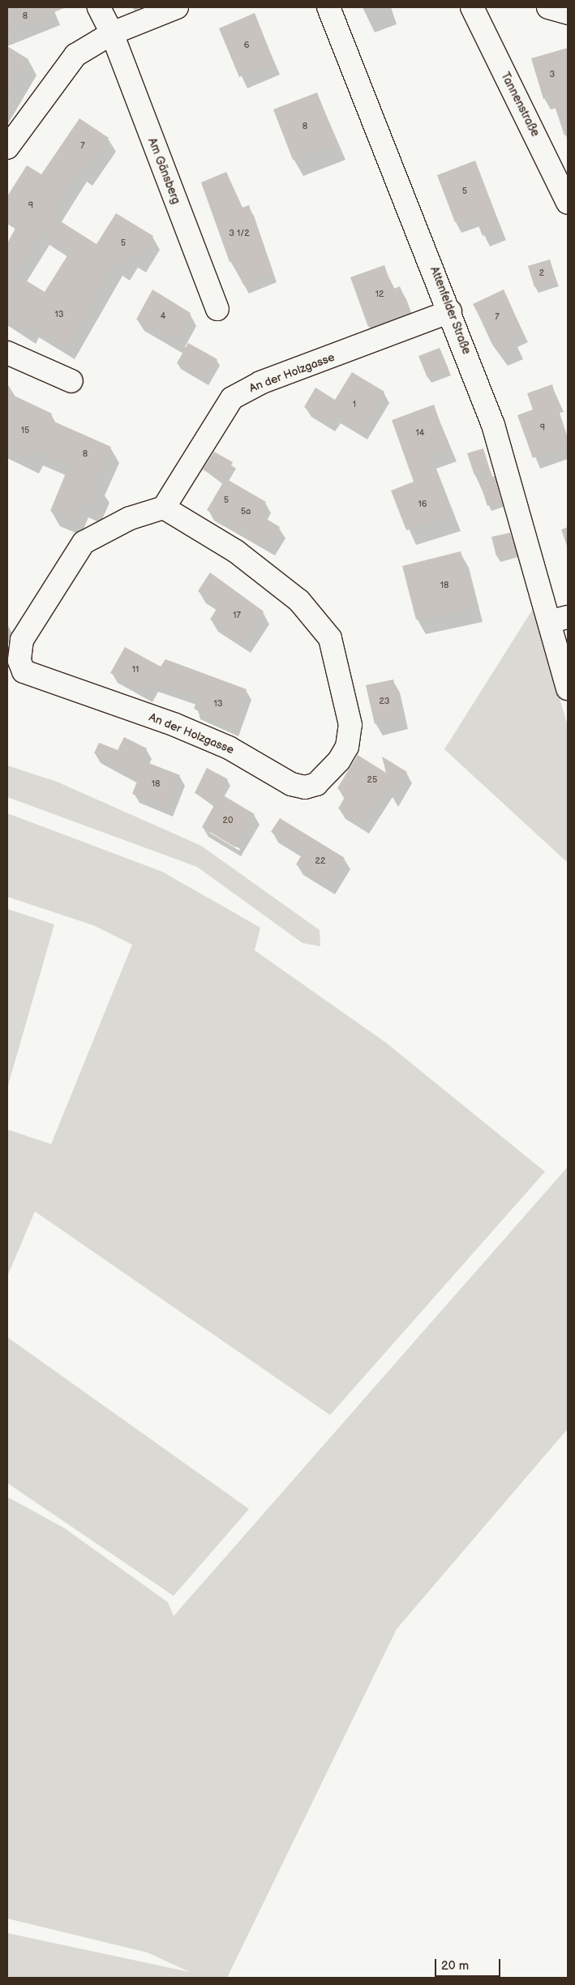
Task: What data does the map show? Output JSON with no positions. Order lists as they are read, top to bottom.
{
  "streets": {
    "street": [
      "Tannenstraße",
      "Am Gänsberg",
      "Attenfelder Straße",
      "An der Holzgasse"
    ]
  },
  "crossings": [
    ["Attenfelder Straße", "An der Holzgasse"]
  ],
  "house_numbers": [
    "8",
    "6",
    "3",
    "8",
    "7",
    "5",
    "9",
    "3 1/2",
    "5",
    "2",
    "12",
    "13",
    "4",
    "7",
    "1",
    "9",
    "15",
    "14",
    "8",
    "5",
    "16",
    "5a",
    "18",
    "17",
    "11",
    "23",
    "13",
    "25",
    "18",
    "20",
    "22"
  ],
  "scale_bar": "20 m"
}
